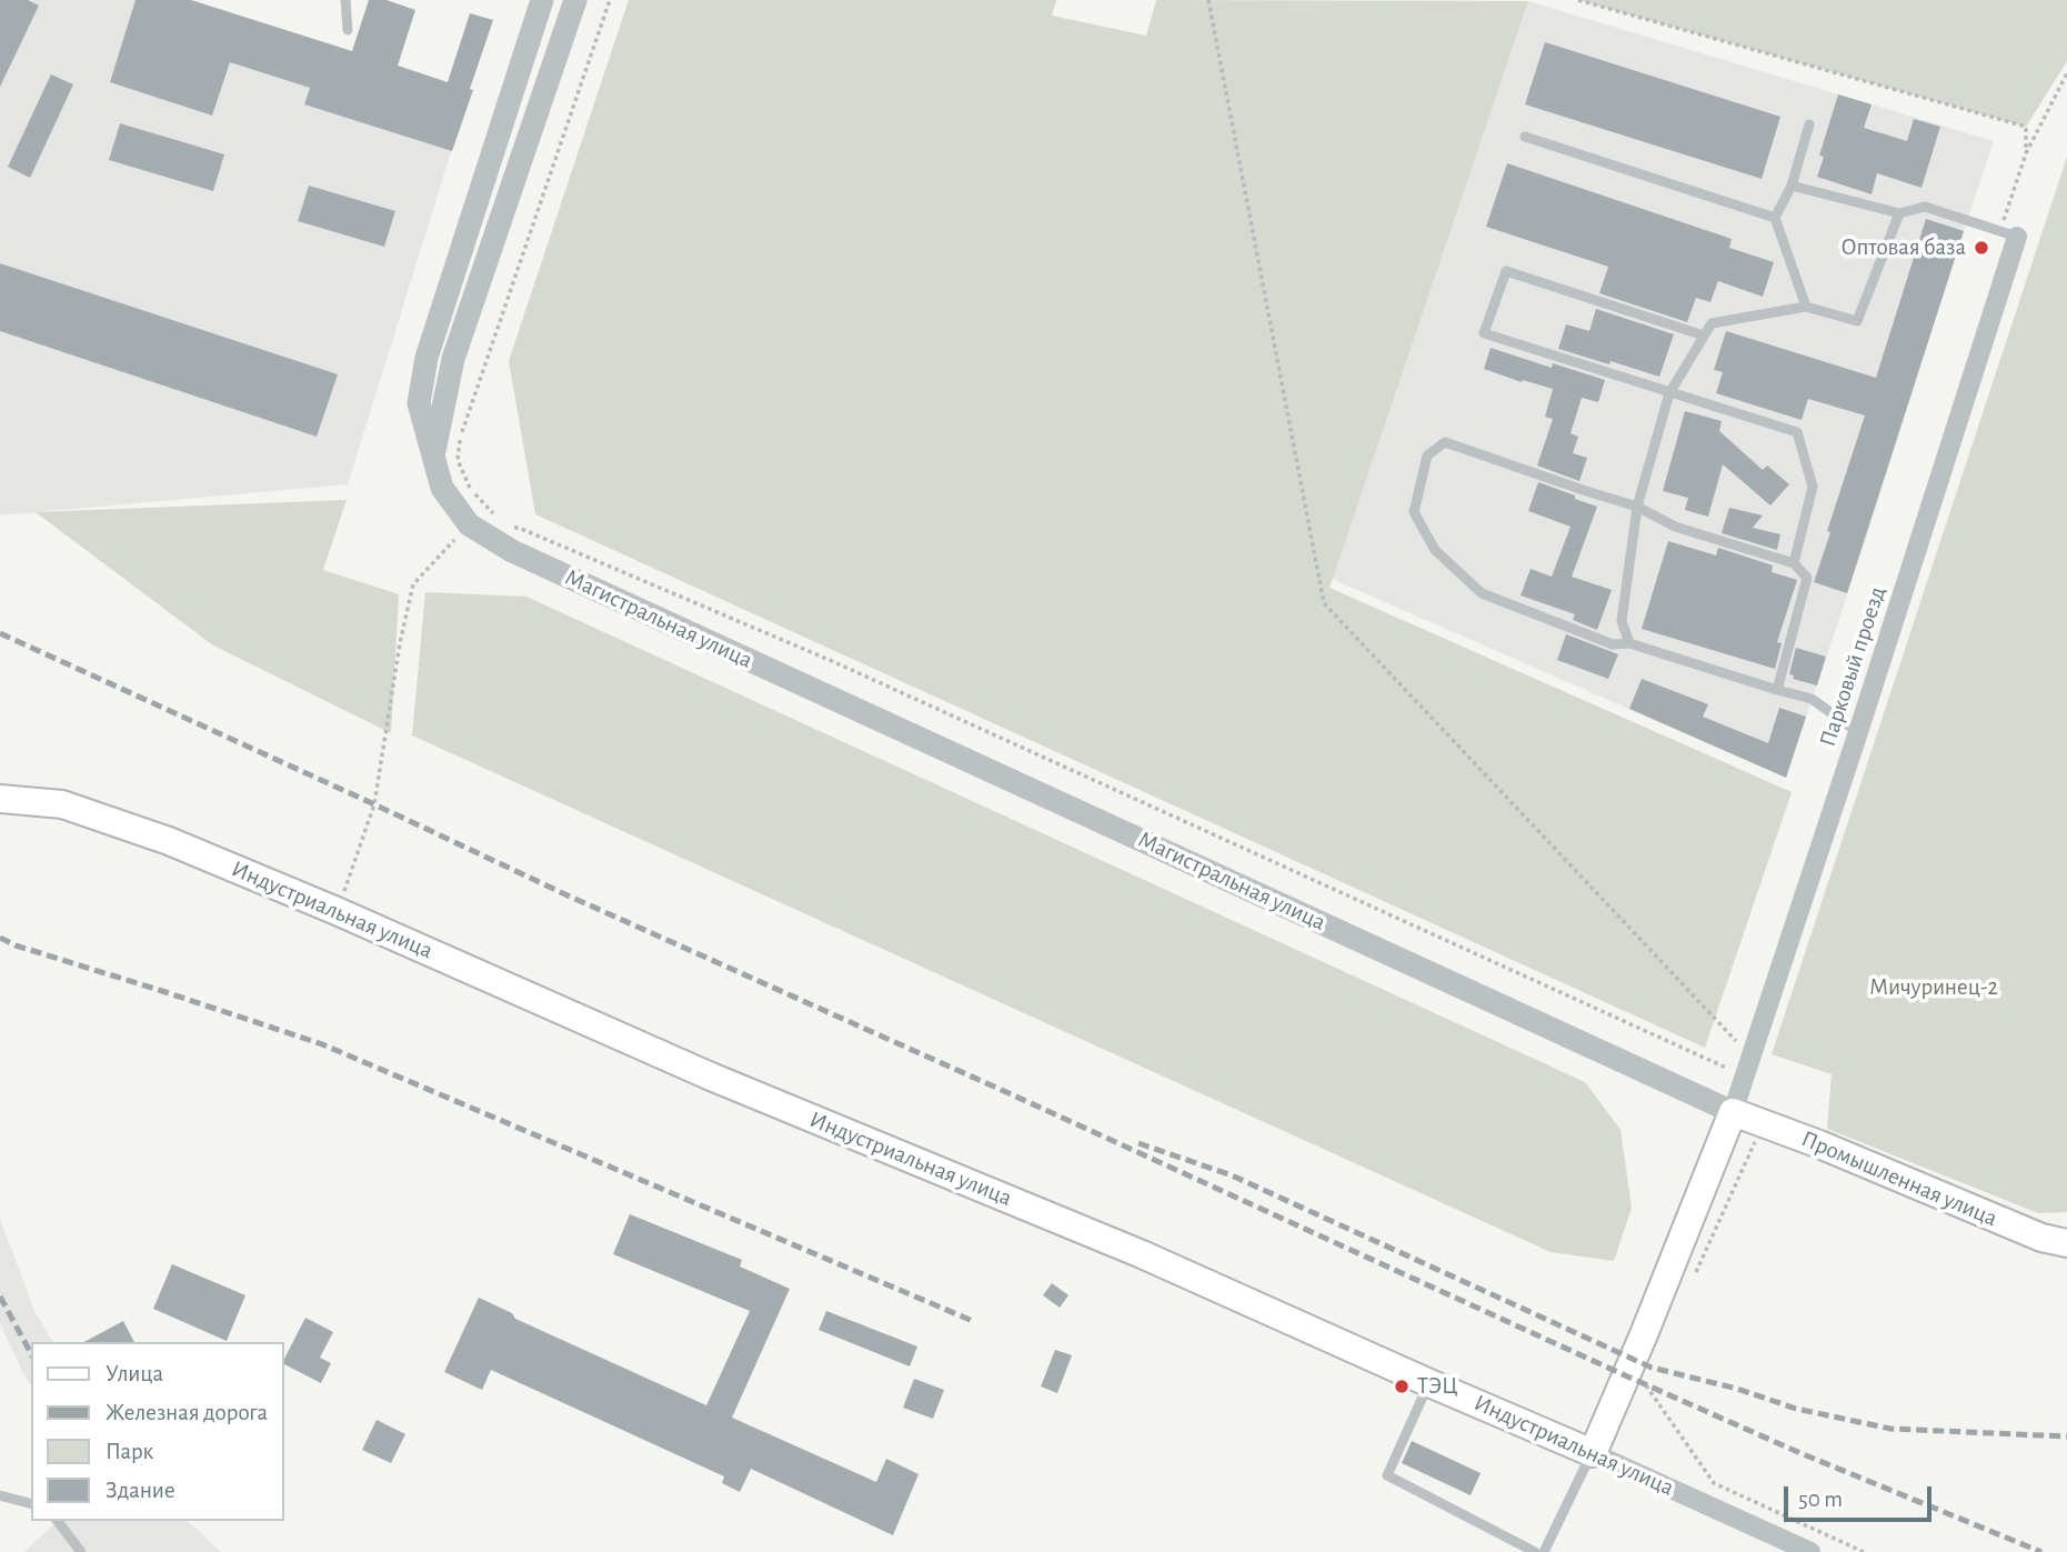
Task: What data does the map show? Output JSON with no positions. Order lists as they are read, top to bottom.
{
  "streets": {
    "main road": ["Индустриальная улица", "Промышленная улица"],
    "street": ["Магистральная улица", "Парковый проезд"]
  },
  "crossings": [
    ["Магистральная улица", "Парковый проезд"],
    ["Магистральная улица", "Промышленная улица"],
    ["Парковый проезд", "Промышленная улица"]
  ],
  "parks": ["Мичуринец-2"],
  "places": ["Оптовая база", "ТЭЦ"],
  "legend": [
    "Улица",
    "Железная дорога",
    "Парк",
    "Здание"
  ],
  "scale_bar": "50 m"
}
